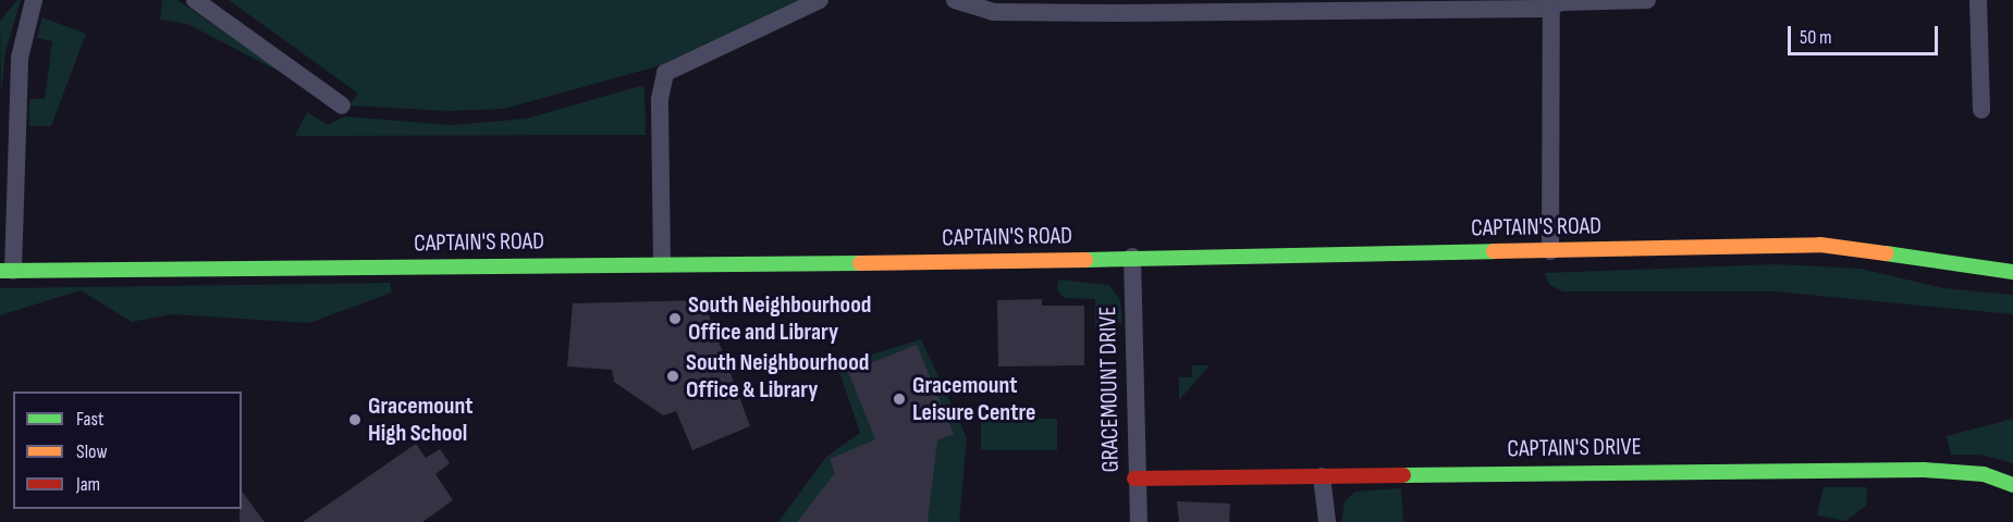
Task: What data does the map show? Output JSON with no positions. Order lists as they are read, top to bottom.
{
  "streets": {
    "main road": ["CAPTAIN'S ROAD", "CAPTAIN'S DRIVE"],
    "street": ["GRACEMOUNT DRIVE"]
  },
  "crossings": [
    ["CAPTAIN'S ROAD", "GRACEMOUNT DRIVE"],
    ["GRACEMOUNT DRIVE", "CAPTAIN'S DRIVE"]
  ],
  "places": [
    "South Neighbourhood Office and Library",
    "South Neighbourhood Office & Library",
    "Gracemount Leisure Centre",
    "Gracemount High School"
  ],
  "legend": ["Fast", "Slow", "Jam"],
  "scale_bar": "50 m"
}
